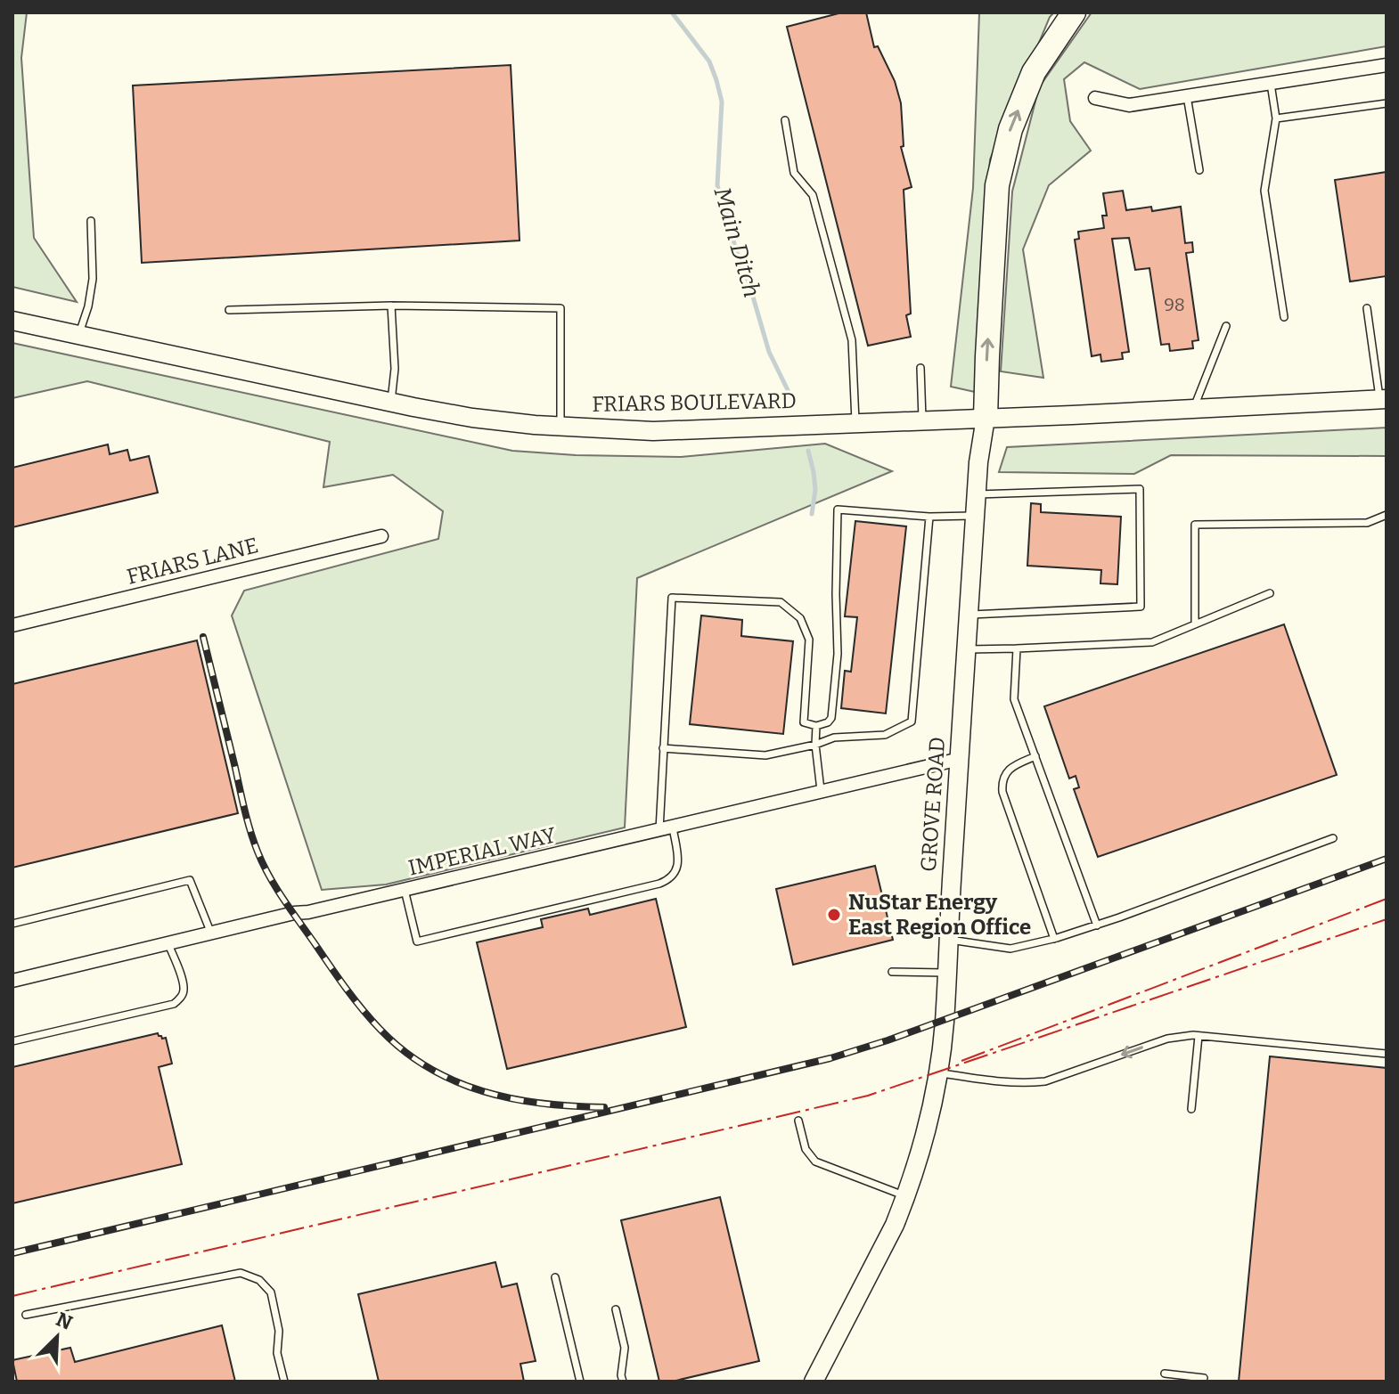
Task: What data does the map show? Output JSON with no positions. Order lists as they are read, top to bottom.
{
  "streets": {
    "main road": ["FRIARS BOULEVARD", "GROVE ROAD"],
    "street": ["FRIARS LANE", "IMPERIAL WAY"]
  },
  "crossings": [
    ["FRIARS BOULEVARD", "GROVE ROAD"],
    ["GROVE ROAD", "IMPERIAL WAY"]
  ],
  "water": ["Main Ditch"],
  "places": ["NuStar Energy East Region Office"],
  "house_numbers": ["98"],
  "north": "top right"
}
